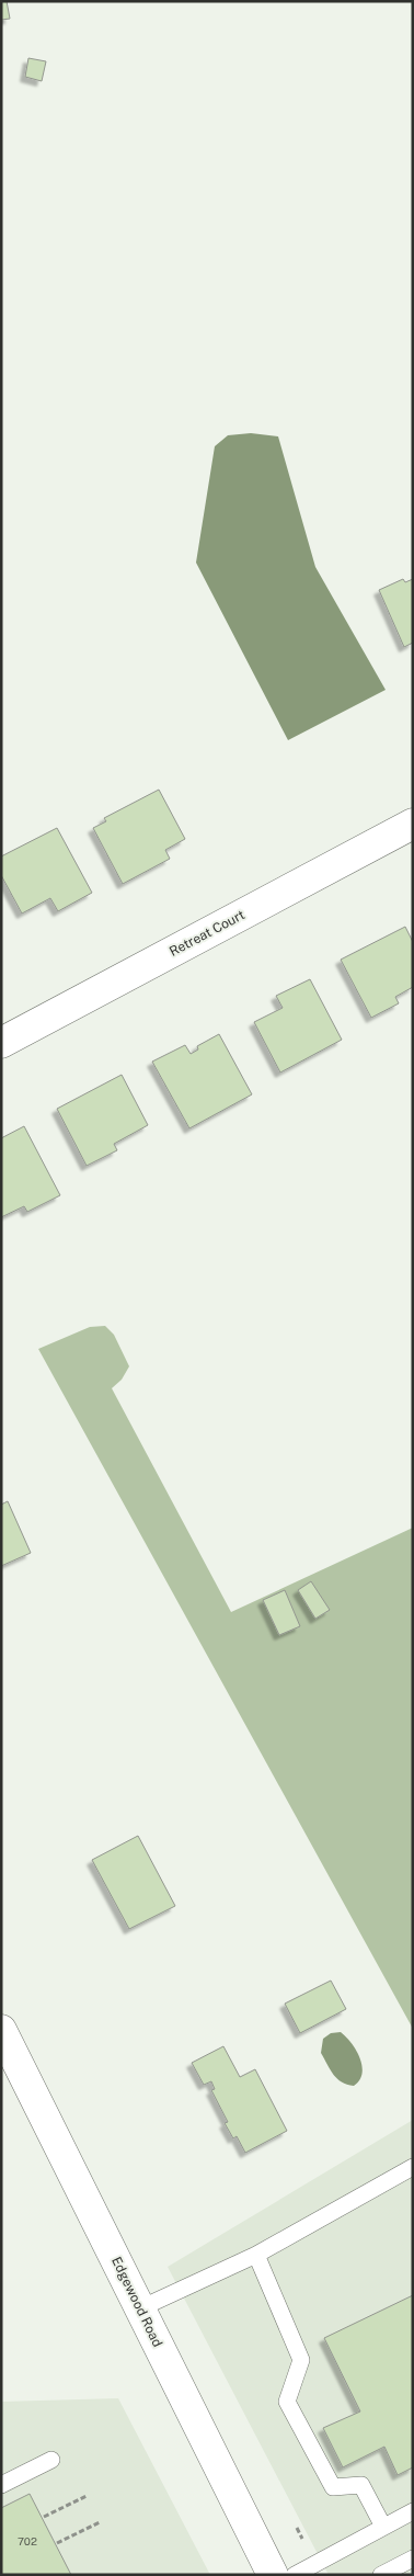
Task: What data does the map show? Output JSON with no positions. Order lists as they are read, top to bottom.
{
  "streets": {
    "main road": ["Retreat Court", "Edgewood Road"]
  },
  "house_numbers": ["702"]
}
